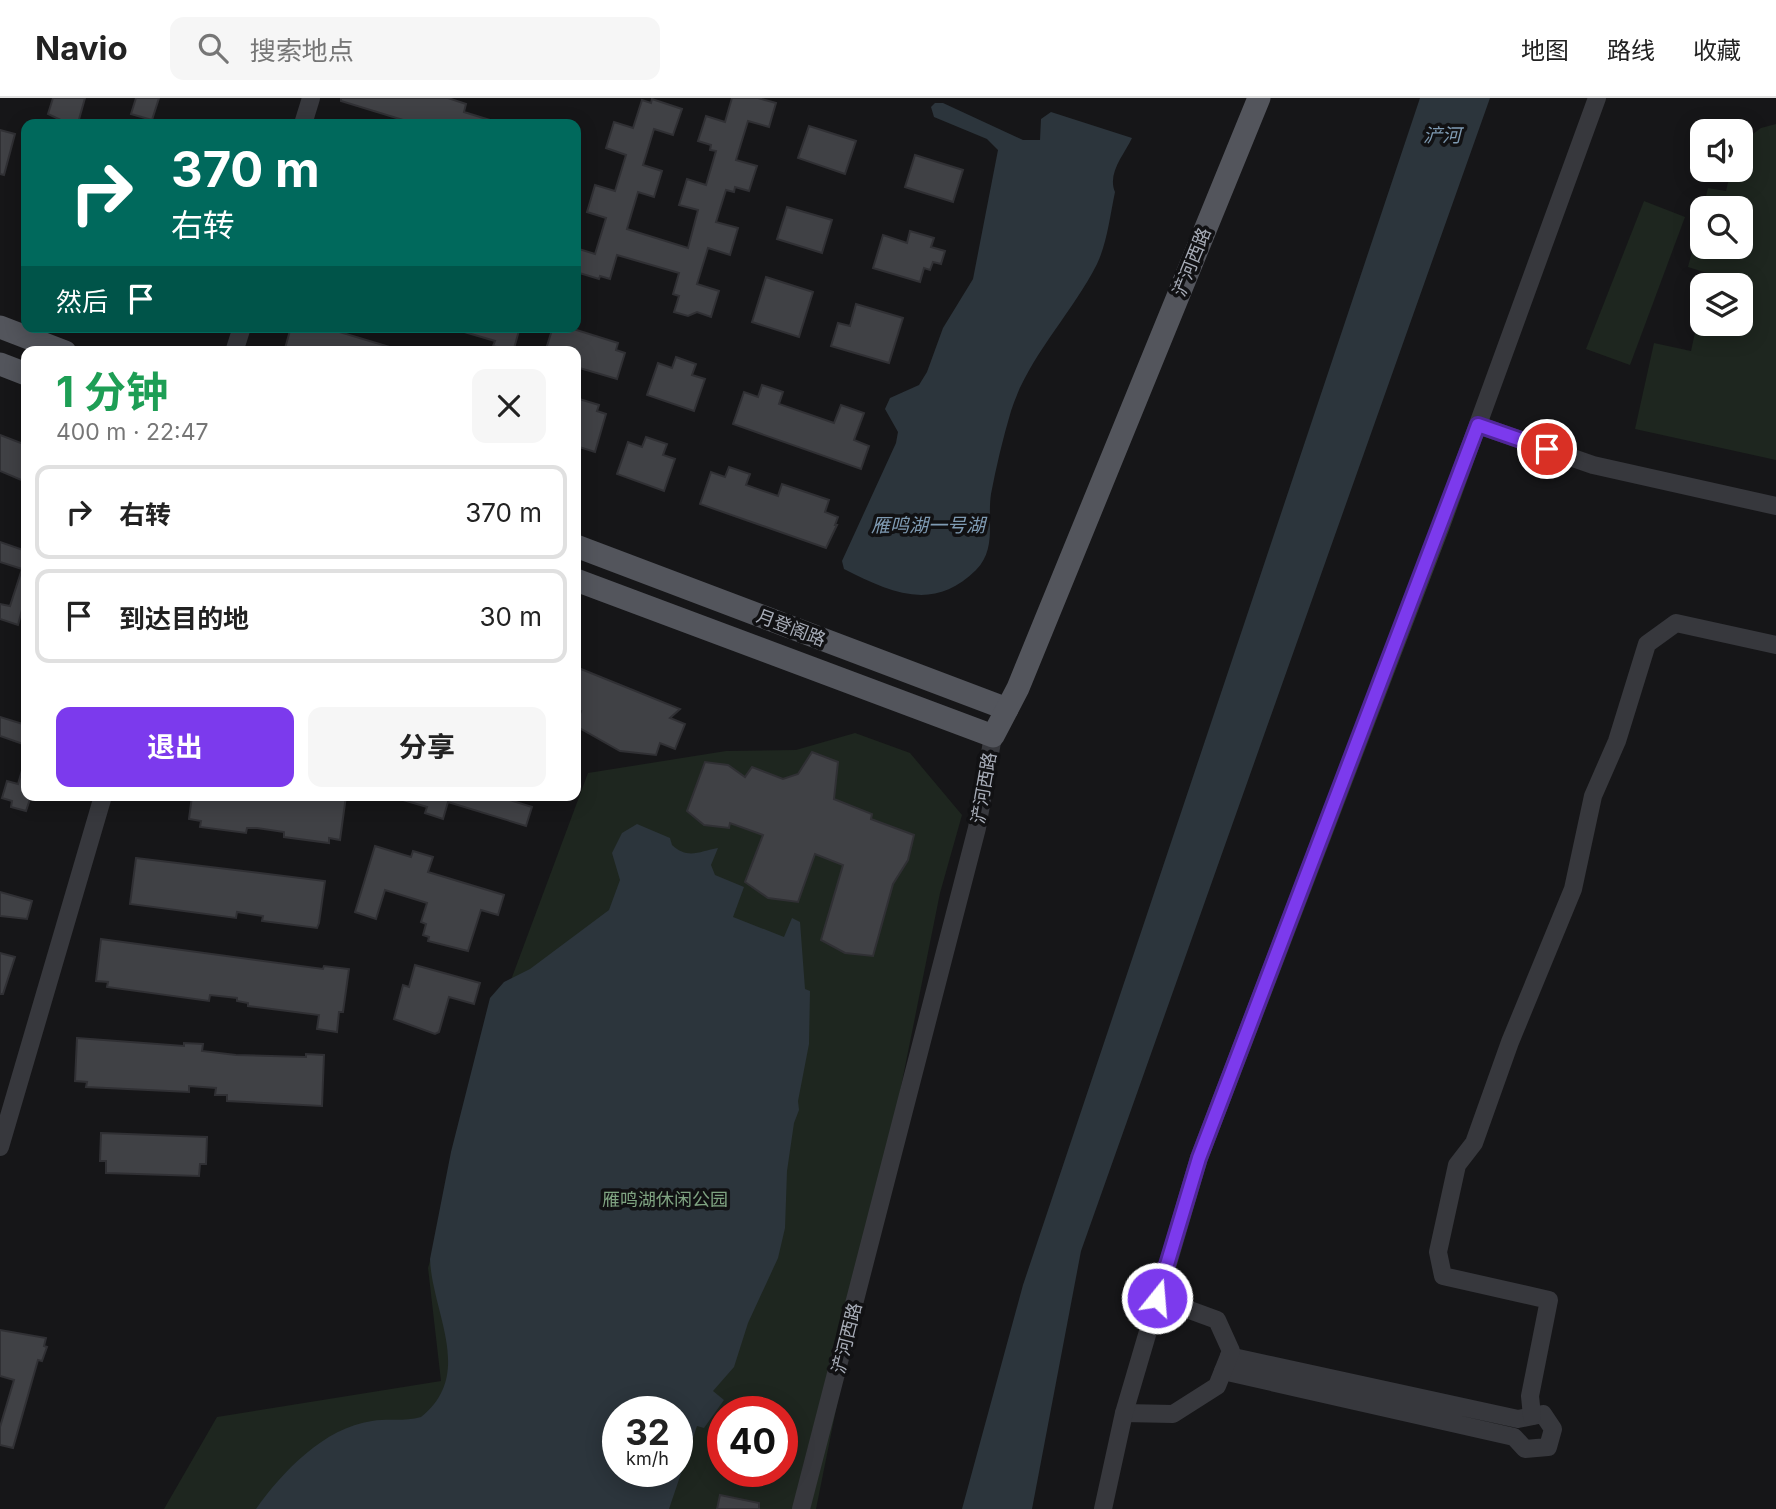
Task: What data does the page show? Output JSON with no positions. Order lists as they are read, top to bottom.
{
  "streets": {
    "main road": ["浐河西路", "月登阁路"]
  },
  "crossings": [
    ["浐河西路", "月登阁路"]
  ],
  "water": ["浐河", "雁鸣湖一号湖"],
  "parks": ["雁鸣湖休闲公园"],
  "page": {
    "header": "Navio",
    "search": "搜索地点",
    "nav": ["地图", "路线", "收藏"],
    "turn": ["370 m", "右转"],
    "then": "然后",
    "heading": ["1 分钟", "400 m · 22:47"],
    "list": [
      {
        "name": "右转",
        "value": "370 m"
      },
      {
        "name": "到达目的地",
        "value": "30 m"
      }
    ],
    "buttons": ["退出", "分享"],
    "speed": "32 km/h",
    "limit": "40"
  }
}
